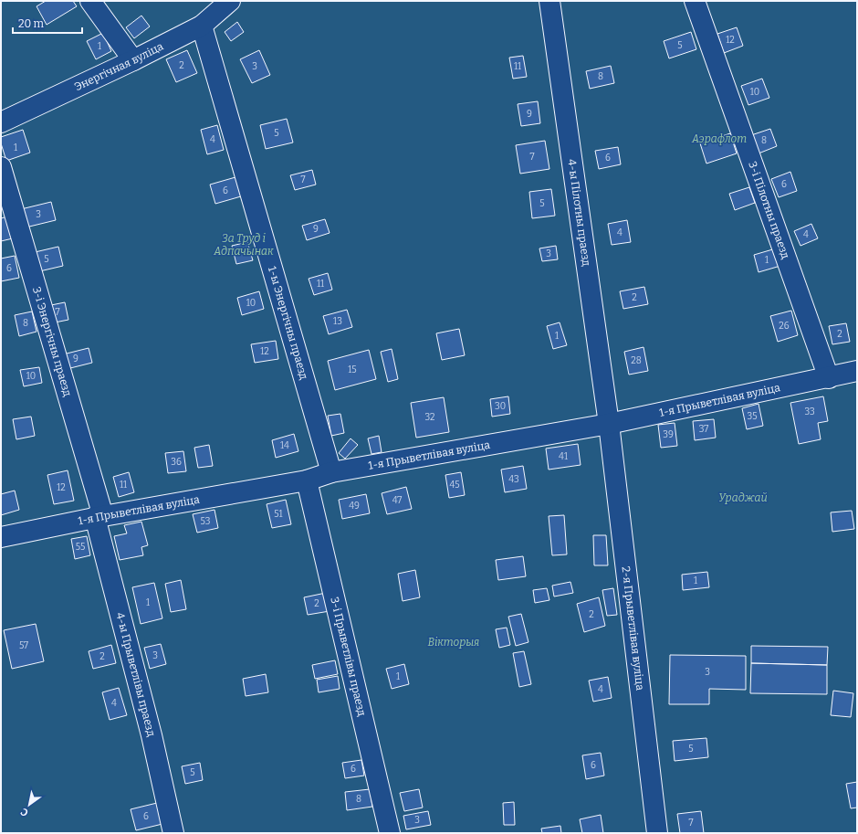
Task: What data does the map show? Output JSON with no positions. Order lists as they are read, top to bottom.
{
  "streets": {
    "lane": [
      "Энергічная вуліца",
      "3-і Пілотны праезд",
      "4-ы Пілотны праезд",
      "1-ы Энергічны праезд",
      "3-і Энергічны праезд",
      "1-я Прыветлівая вуліца",
      "2-я Прыветлівая вуліца",
      "3-і Прыветлівы праезд",
      "4-ы Прыветлівы праезд"
    ]
  },
  "crossings": [
    ["Энергічная вуліца", "1-ы Энергічны праезд"],
    ["3-і Пілотны праезд", "1-я Прыветлівая вуліца"],
    ["4-ы Пілотны праезд", "1-я Прыветлівая вуліца"],
    ["4-ы Пілотны праезд", "2-я Прыветлівая вуліца"],
    ["1-ы Энергічны праезд", "1-я Прыветлівая вуліца"],
    ["3-і Энергічны праезд", "1-я Прыветлівая вуліца"],
    ["3-і Энергічны праезд", "4-ы Прыветлівы праезд"],
    ["1-я Прыветлівая вуліца", "2-я Прыветлівая вуліца"],
    ["1-я Прыветлівая вуліца", "3-і Прыветлівы праезд"],
    ["1-я Прыветлівая вуліца", "4-ы Прыветлівы праезд"]
  ],
  "parks": [
    "Аэрафлот",
    "За Труд і Адпачынак",
    "Ураджай",
    "Вікторыя"
  ],
  "house_numbers": [
    "12",
    "5",
    "1",
    "2",
    "3",
    "11",
    "8",
    "10",
    "9",
    "5",
    "4",
    "8",
    "1",
    "7",
    "6",
    "7",
    "6",
    "6",
    "5",
    "3",
    "9",
    "4",
    "4",
    "3",
    "5",
    "1",
    "6",
    "11",
    "2",
    "10",
    "7",
    "13",
    "8",
    "26",
    "2",
    "1",
    "12",
    "9",
    "28",
    "15",
    "10",
    "30",
    "33",
    "35",
    "32",
    "37",
    "39",
    "14",
    "41",
    "36",
    "43",
    "11",
    "45",
    "12",
    "47",
    "49",
    "51",
    "53",
    "55",
    "1",
    "1",
    "2",
    "2",
    "57",
    "3",
    "2",
    "3",
    "1",
    "4",
    "4",
    "5",
    "6",
    "6",
    "5",
    "8",
    "6",
    "3",
    "7"
  ],
  "scale_bar": "20 m",
  "north": "bottom left"
}
